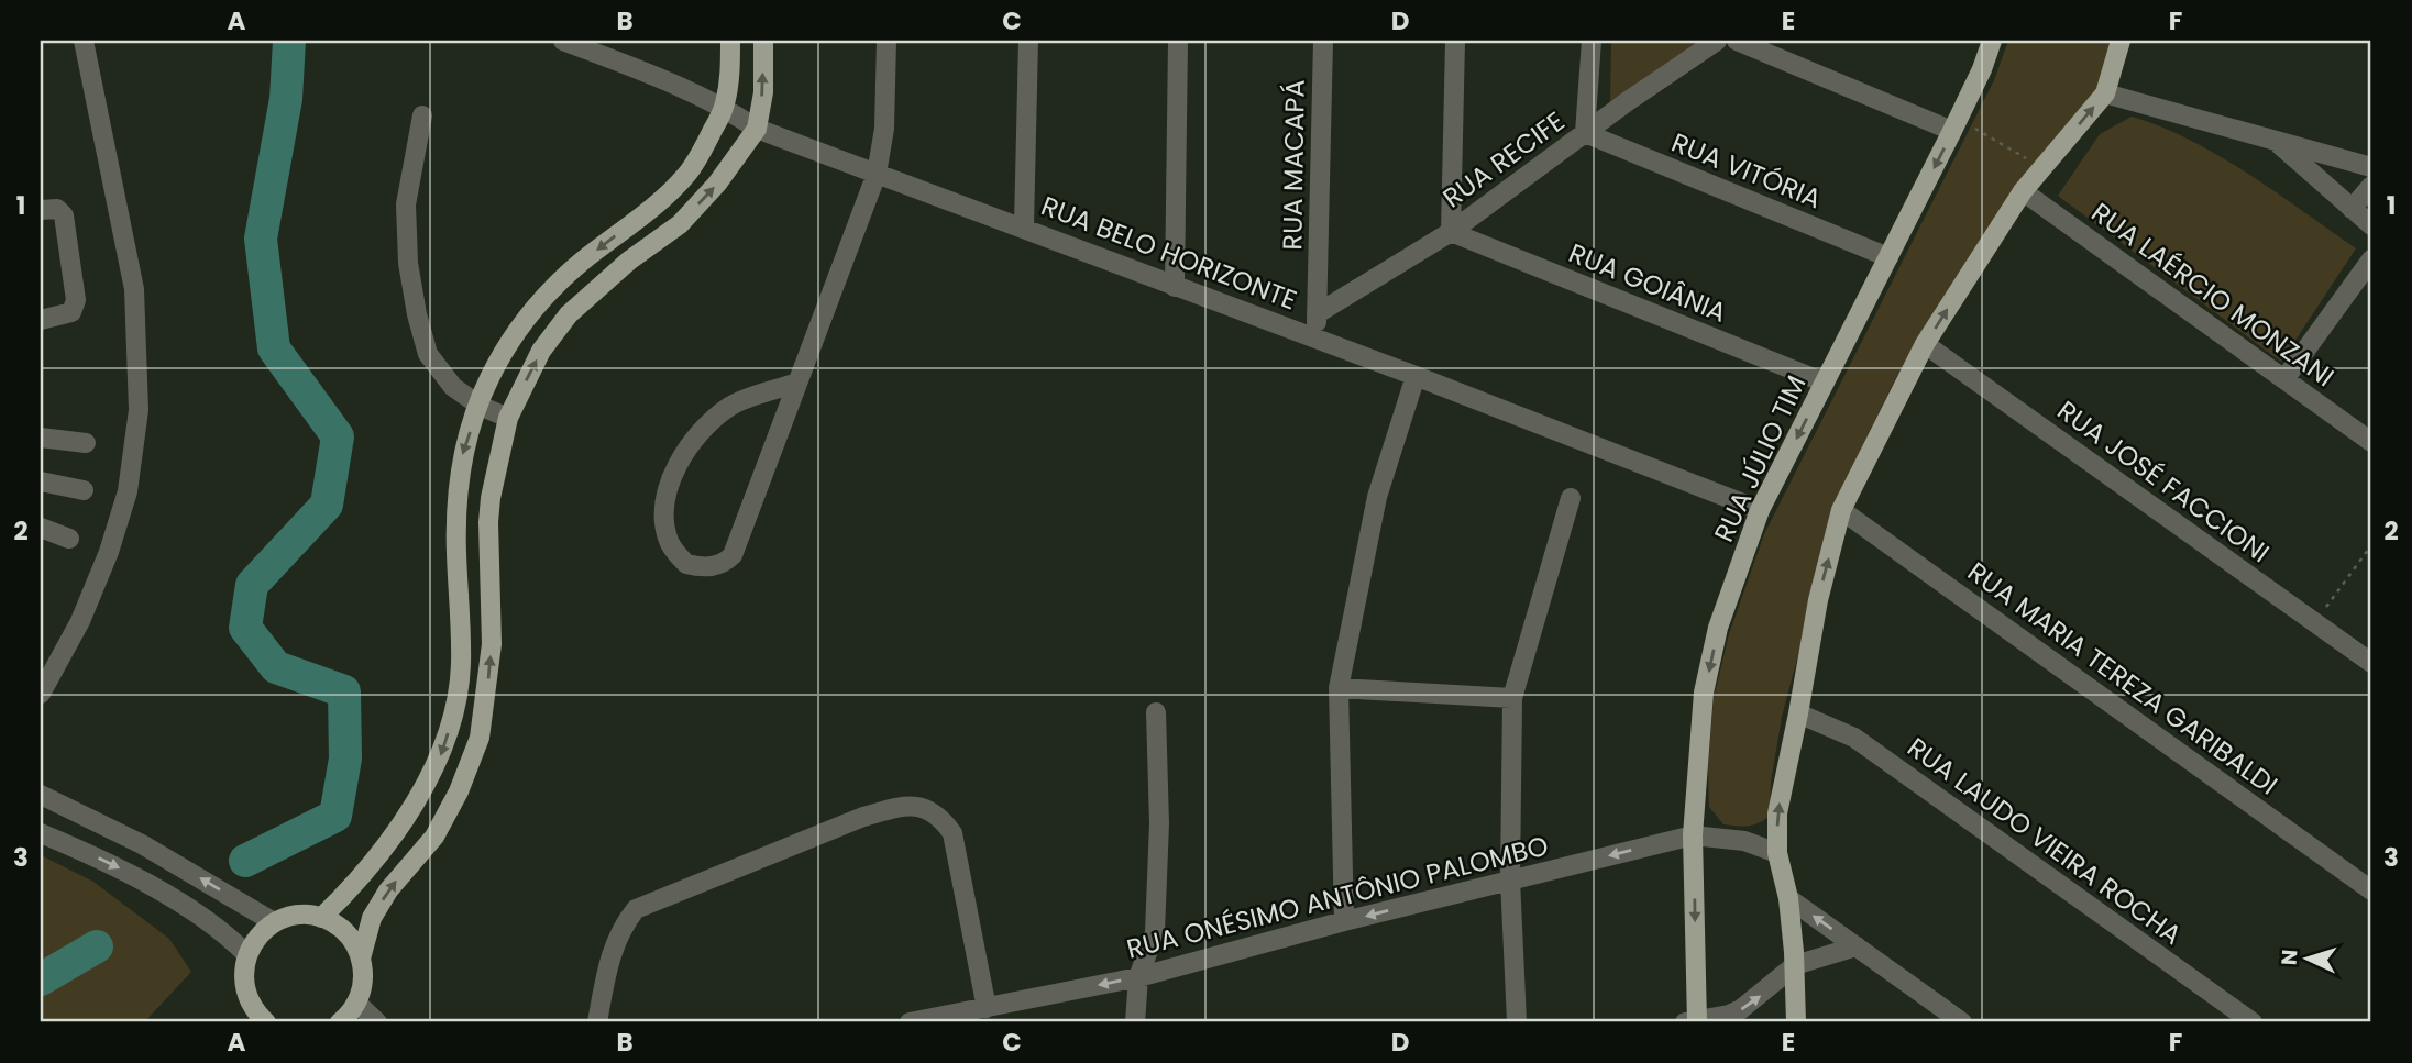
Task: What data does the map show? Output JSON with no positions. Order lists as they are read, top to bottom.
{
  "streets": {
    "main road": ["RUA JÚLIO TIM"],
    "street": [
      "RUA RECIFE",
      "RUA MACAPÁ",
      "RUA VITÓRIA",
      "RUA BELO HORIZONTE",
      "RUA GOIÂNIA",
      "RUA LAÉRCIO MONZANI",
      "RUA JOSÉ FACCIONI",
      "RUA MARIA TEREZA GARIBALDI",
      "RUA LAUDO VIEIRA ROCHA",
      "RUA ONÉSIMO ANTÔNIO PALOMBO"
    ]
  },
  "crossings": [
    ["RUA RECIFE", "RUA MACAPÁ"],
    ["RUA RECIFE", "RUA VITÓRIA"],
    ["RUA RECIFE", "RUA GOIÂNIA"],
    ["RUA MACAPÁ", "RUA BELO HORIZONTE"],
    ["RUA VITÓRIA", "RUA JÚLIO TIM"],
    ["RUA BELO HORIZONTE", "RUA JÚLIO TIM"],
    ["RUA GOIÂNIA", "RUA JÚLIO TIM"],
    ["RUA JÚLIO TIM", "RUA ONÉSIMO ANTÔNIO PALOMBO"]
  ],
  "one_way": ["RUA ONÉSIMO ANTÔNIO PALOMBO"],
  "north": "left",
  "grid": {
    "columns": [
      "A",
      "B",
      "C",
      "D",
      "E",
      "F"
    ],
    "rows": ["1", "2", "3"]
  }
}
